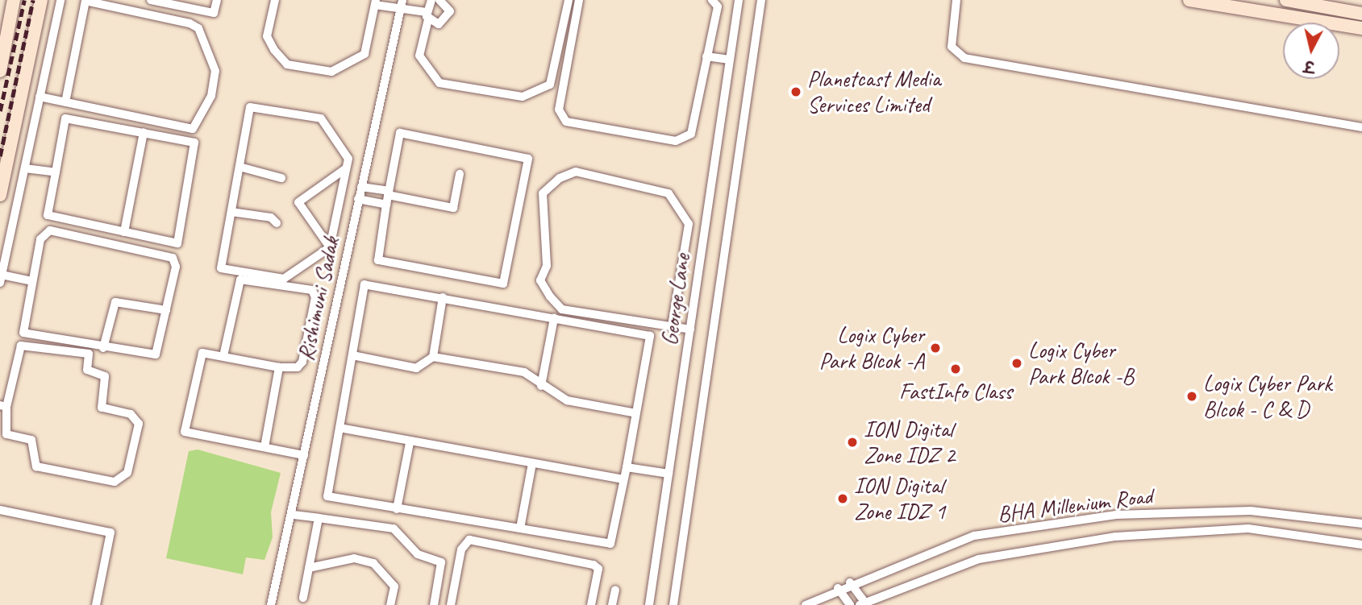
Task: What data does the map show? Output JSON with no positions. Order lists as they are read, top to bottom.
{
  "streets": {
    "street": ["Rishimuni Sadak", "George Lane", "BHA Millenium Road"]
  },
  "places": [
    "Planetcast Media Services Limited",
    "Logix Cyber Park Blcok -A",
    "Logix Cyber Park Blcok -B",
    "FastInfo Class",
    "Logix Cyber Park Blcok - C & D",
    "ION Digital Zone IDZ 2",
    "ION Digital Zone IDZ 1"
  ],
  "north": "bottom"
}
